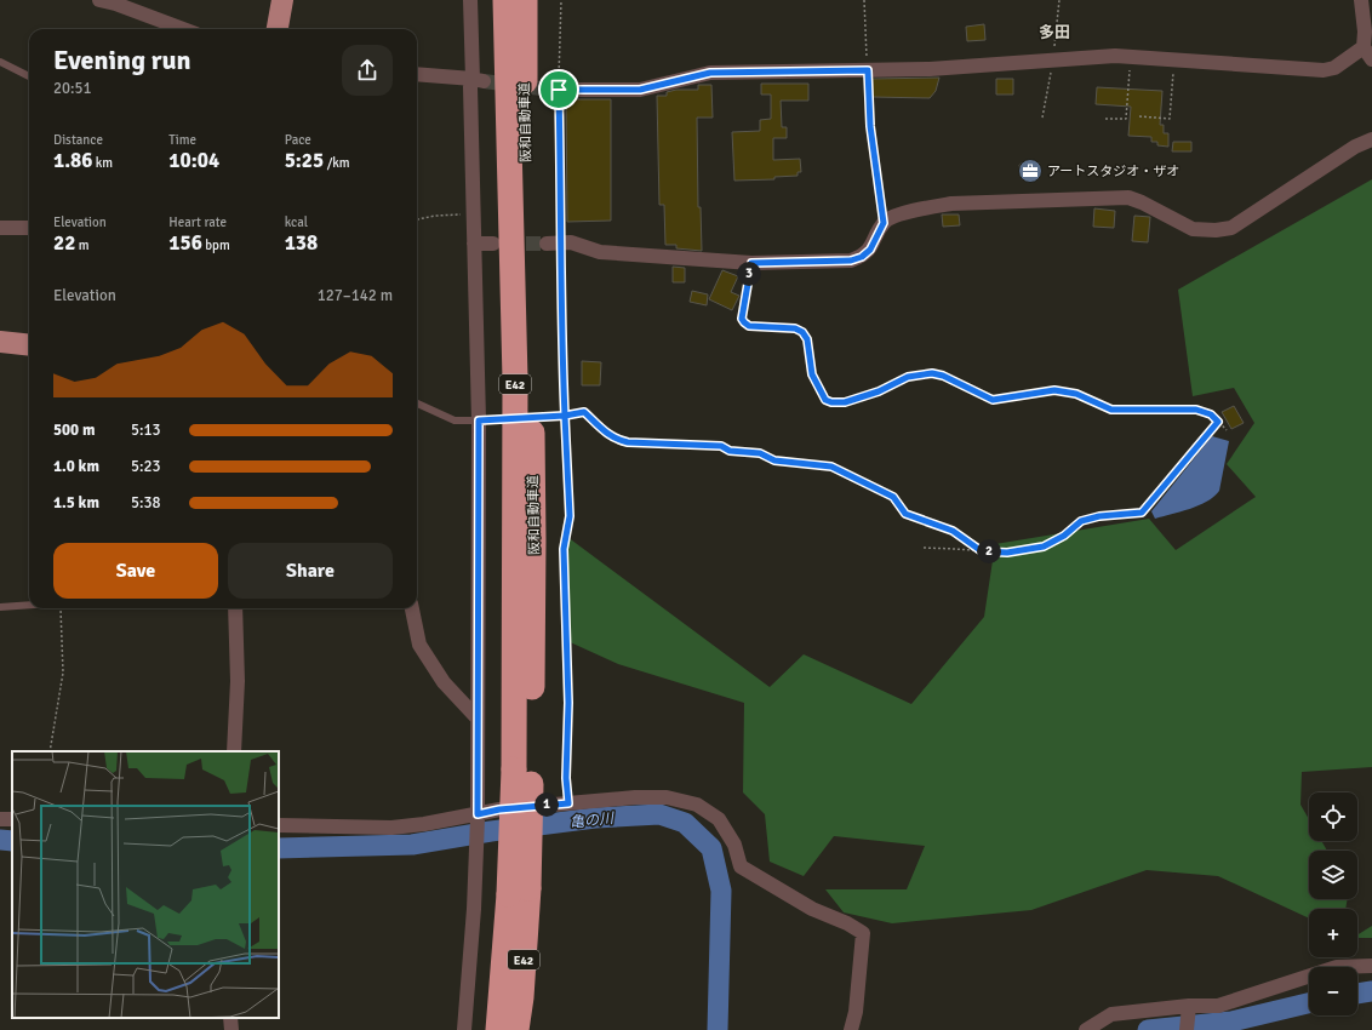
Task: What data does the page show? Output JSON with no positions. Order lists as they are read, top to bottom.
{
  "streets": {
    "highway": ["阪和自動車道", "E42"]
  },
  "districts": ["多田"],
  "water": ["亀の川"],
  "places": {
    "office": ["アートスタジオ・ザオ"]
  },
  "page": {
    "heading": ["Evening run", "20:51"],
    "stats": [
      ["Distance", "1.86 km"],
      ["Time", "10:04"],
      ["Pace", "5:25 /km"],
      ["Elevation", "22 m"],
      ["Heart rate", "156 bpm"],
      ["kcal", "138"]
    ],
    "pins": ["3", "2", "1"],
    "chart": ["Elevation", "127–142 m"],
    "list": [
      {
        "name": "500 m",
        "note": "5:13"
      },
      {
        "name": "1.0 km",
        "note": "5:23"
      },
      {
        "name": "1.5 km",
        "note": "5:38"
      }
    ],
    "buttons": ["Save", "Share"],
    "map_buttons": ["+", "−"]
  }
}
